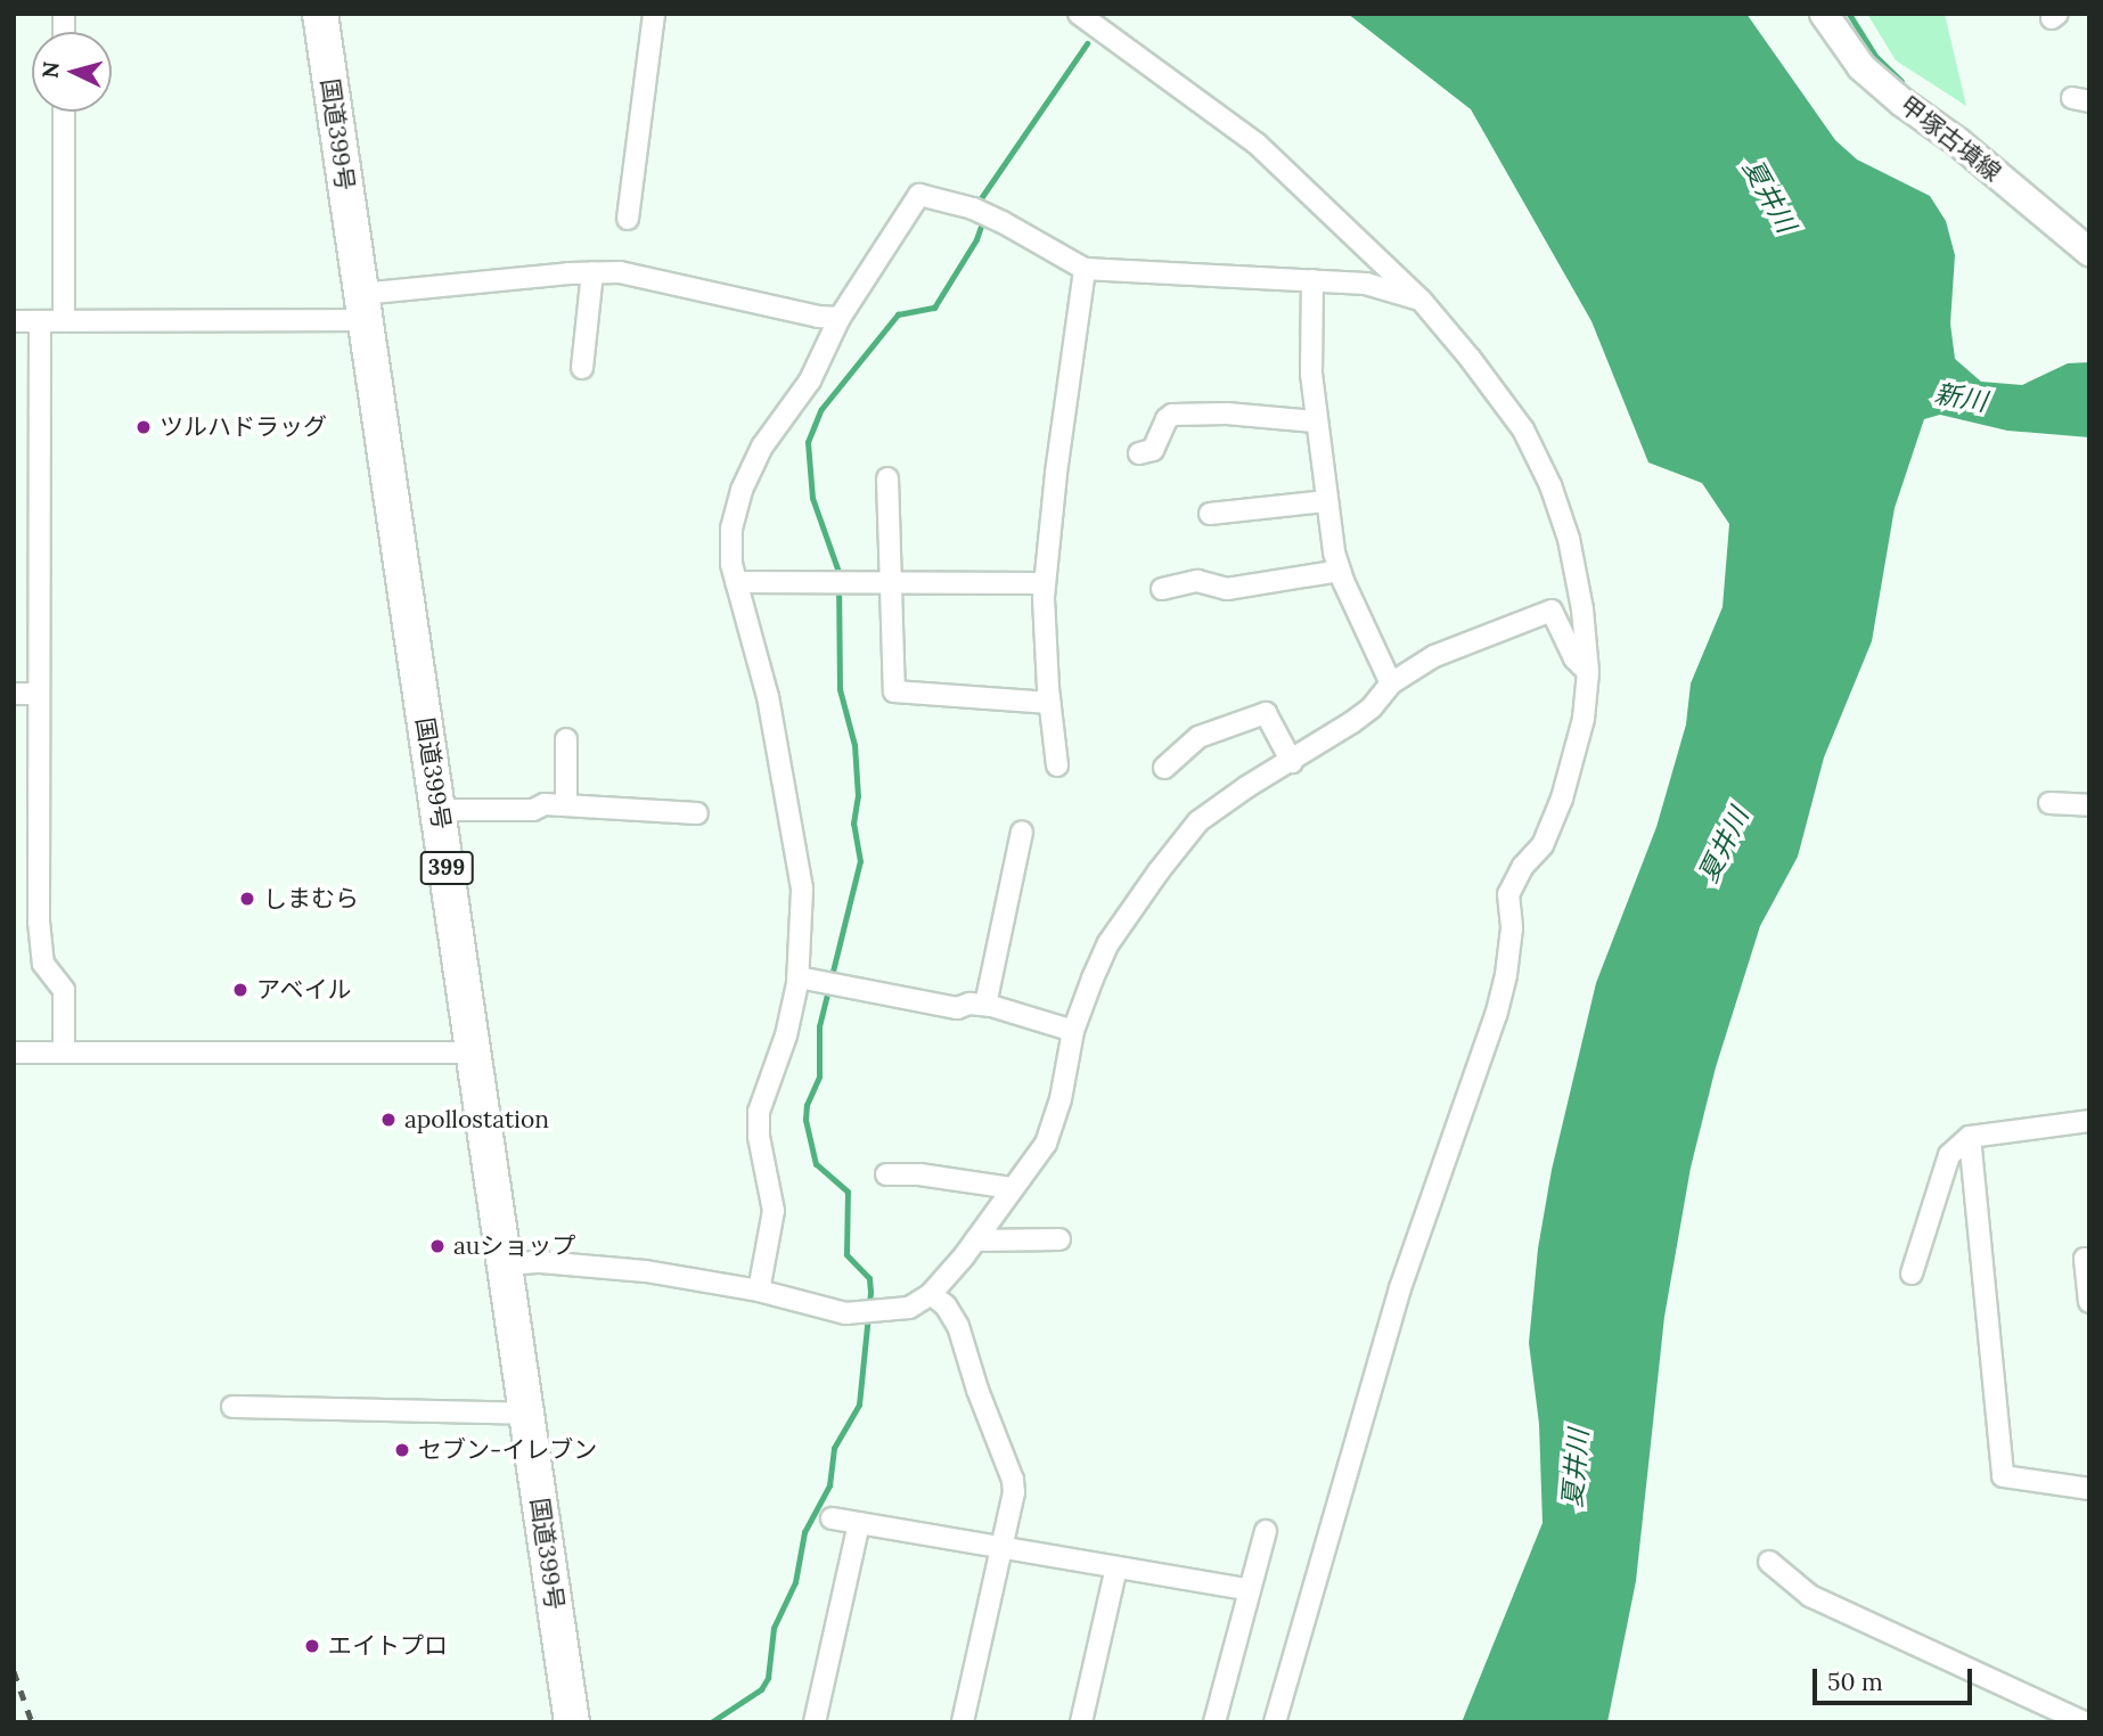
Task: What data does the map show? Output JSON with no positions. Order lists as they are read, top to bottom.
{
  "streets": {
    "highway": ["国道399号", "399"],
    "main road": ["甲塚古墳線"]
  },
  "water": ["夏井川", "新川"],
  "places": [
    "ツルハドラッグ",
    "しまむら",
    "アベイル",
    "apollostation",
    "auショップ",
    "セブン-イレブン",
    "エイトプロ"
  ],
  "scale_bar": "50 m",
  "north": "left"
}
